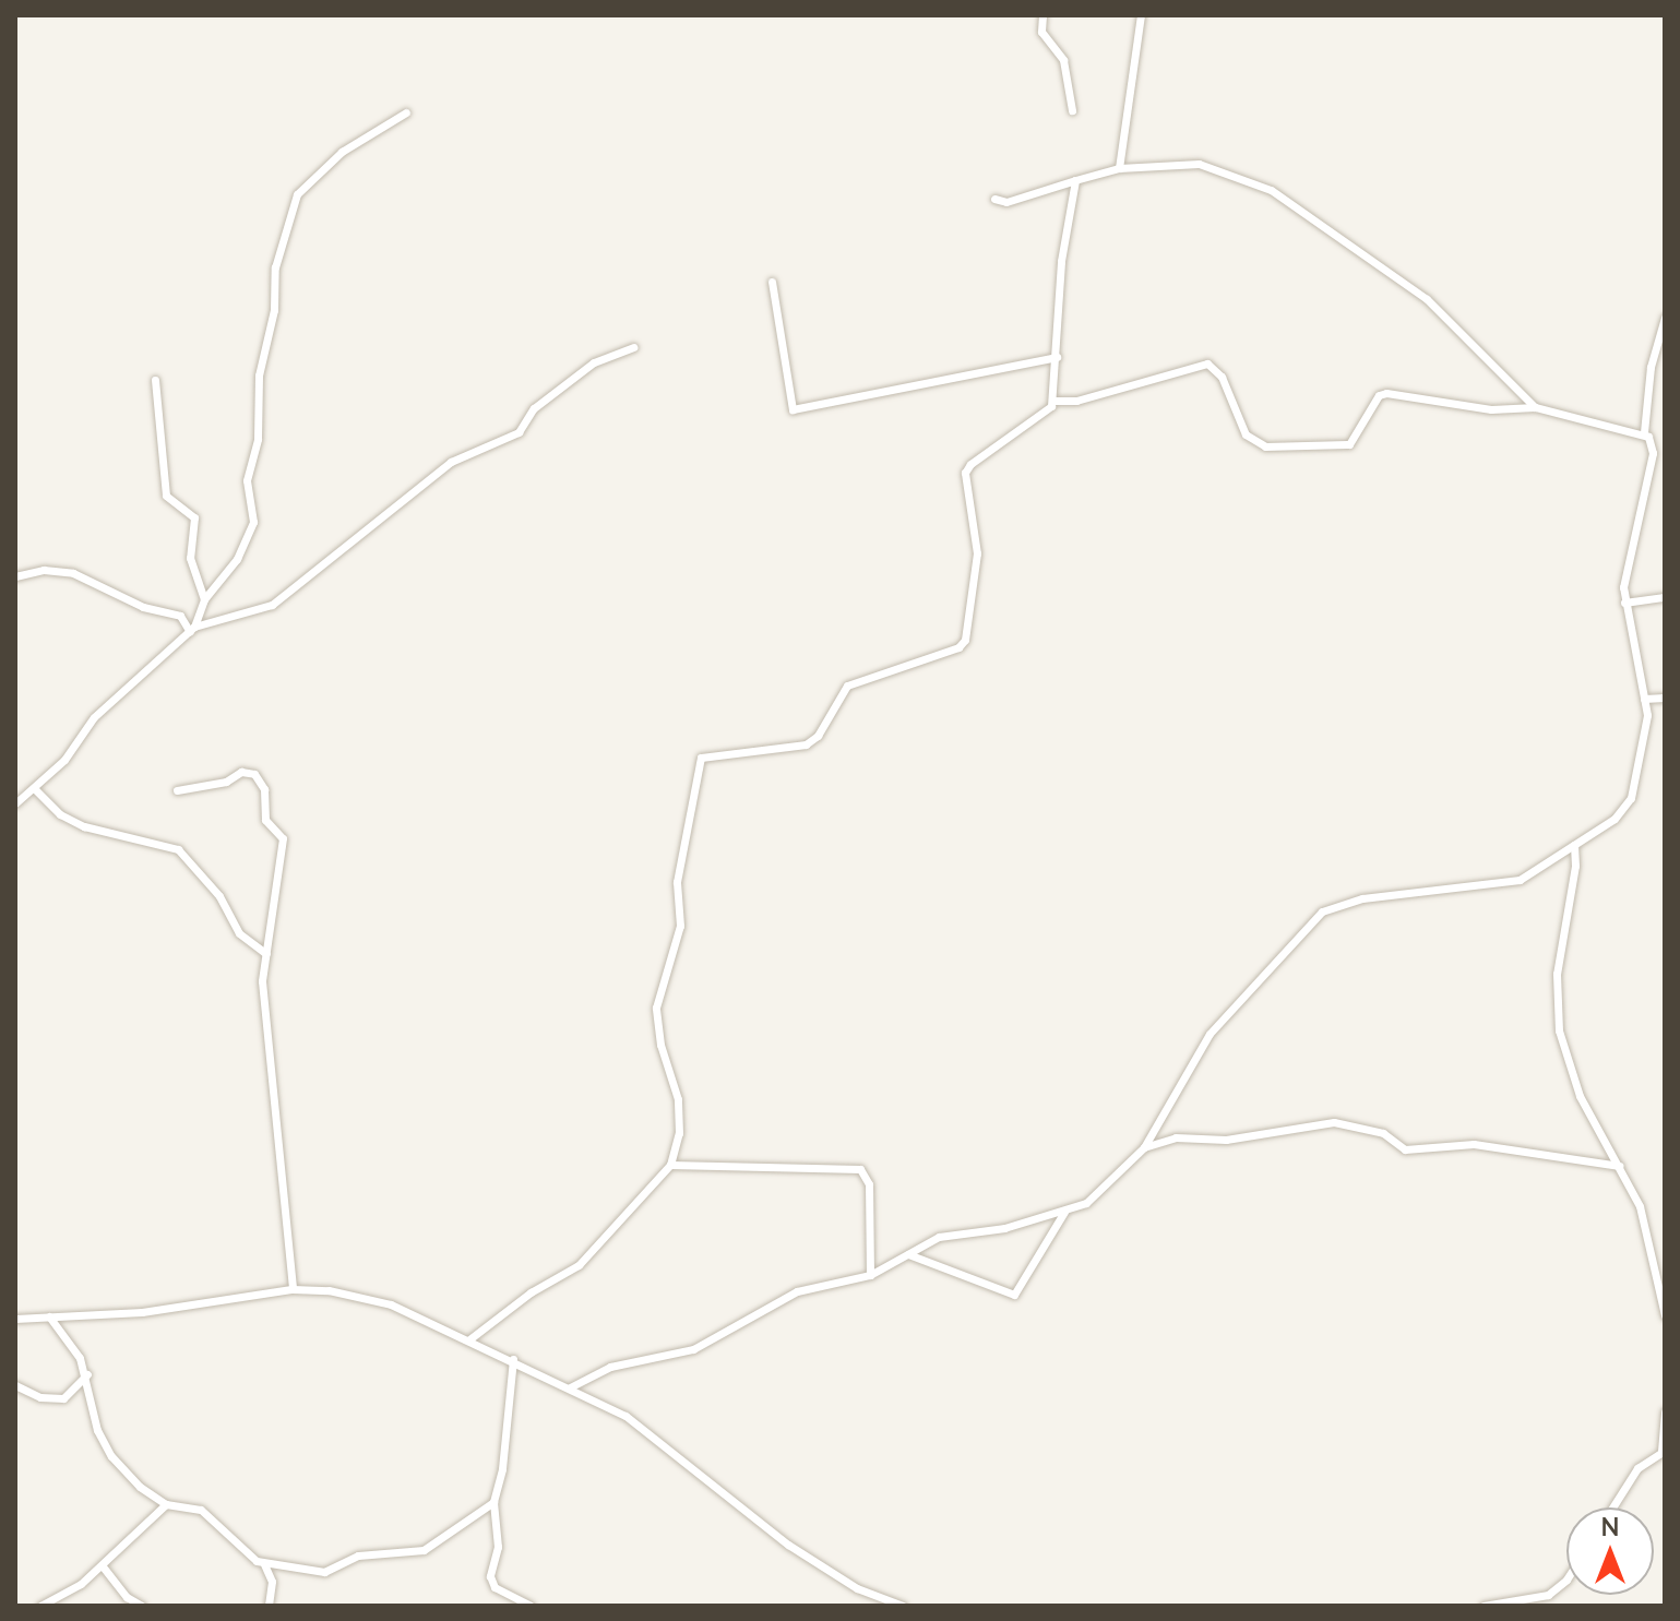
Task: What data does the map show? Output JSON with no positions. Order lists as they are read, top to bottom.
{
  "north": "top"
}
